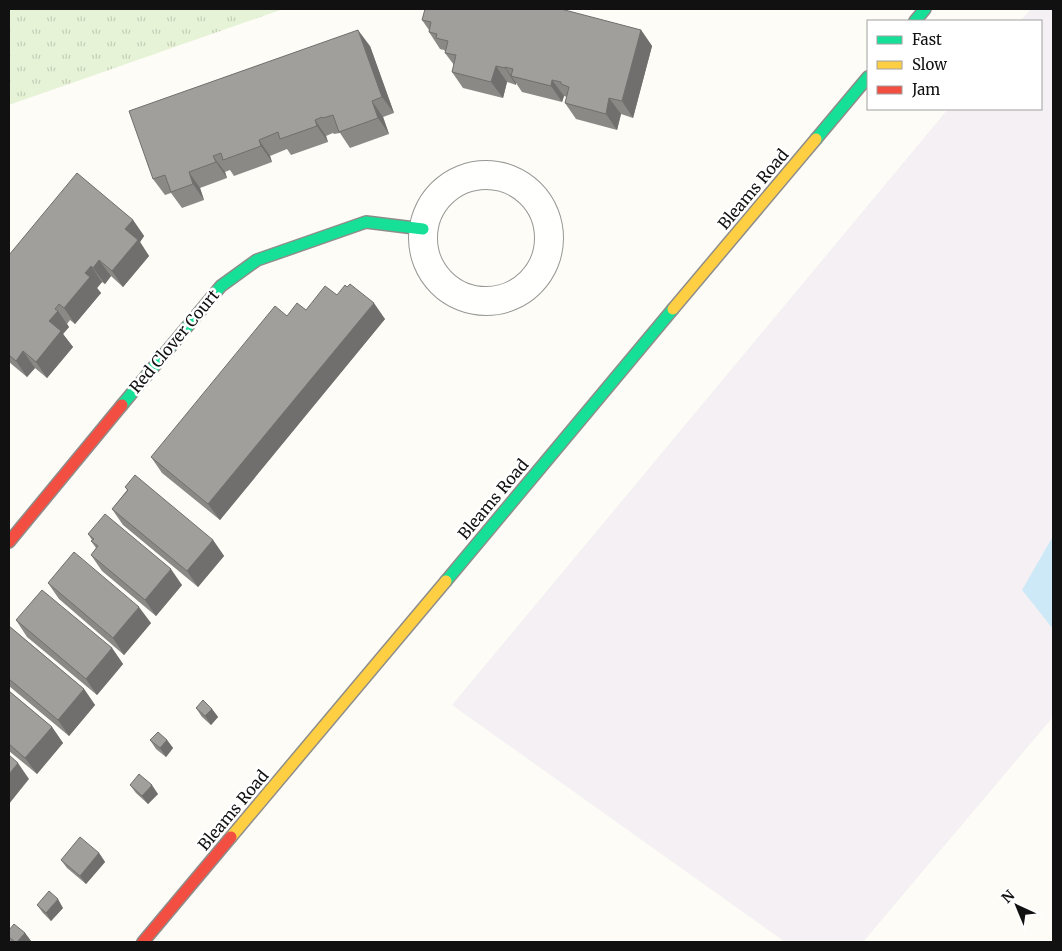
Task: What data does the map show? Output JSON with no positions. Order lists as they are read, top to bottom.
{
  "streets": {
    "main road": ["Bleams Road", "Red Clover Court"]
  },
  "legend": ["Fast", "Slow", "Jam"],
  "north": "top left"
}
